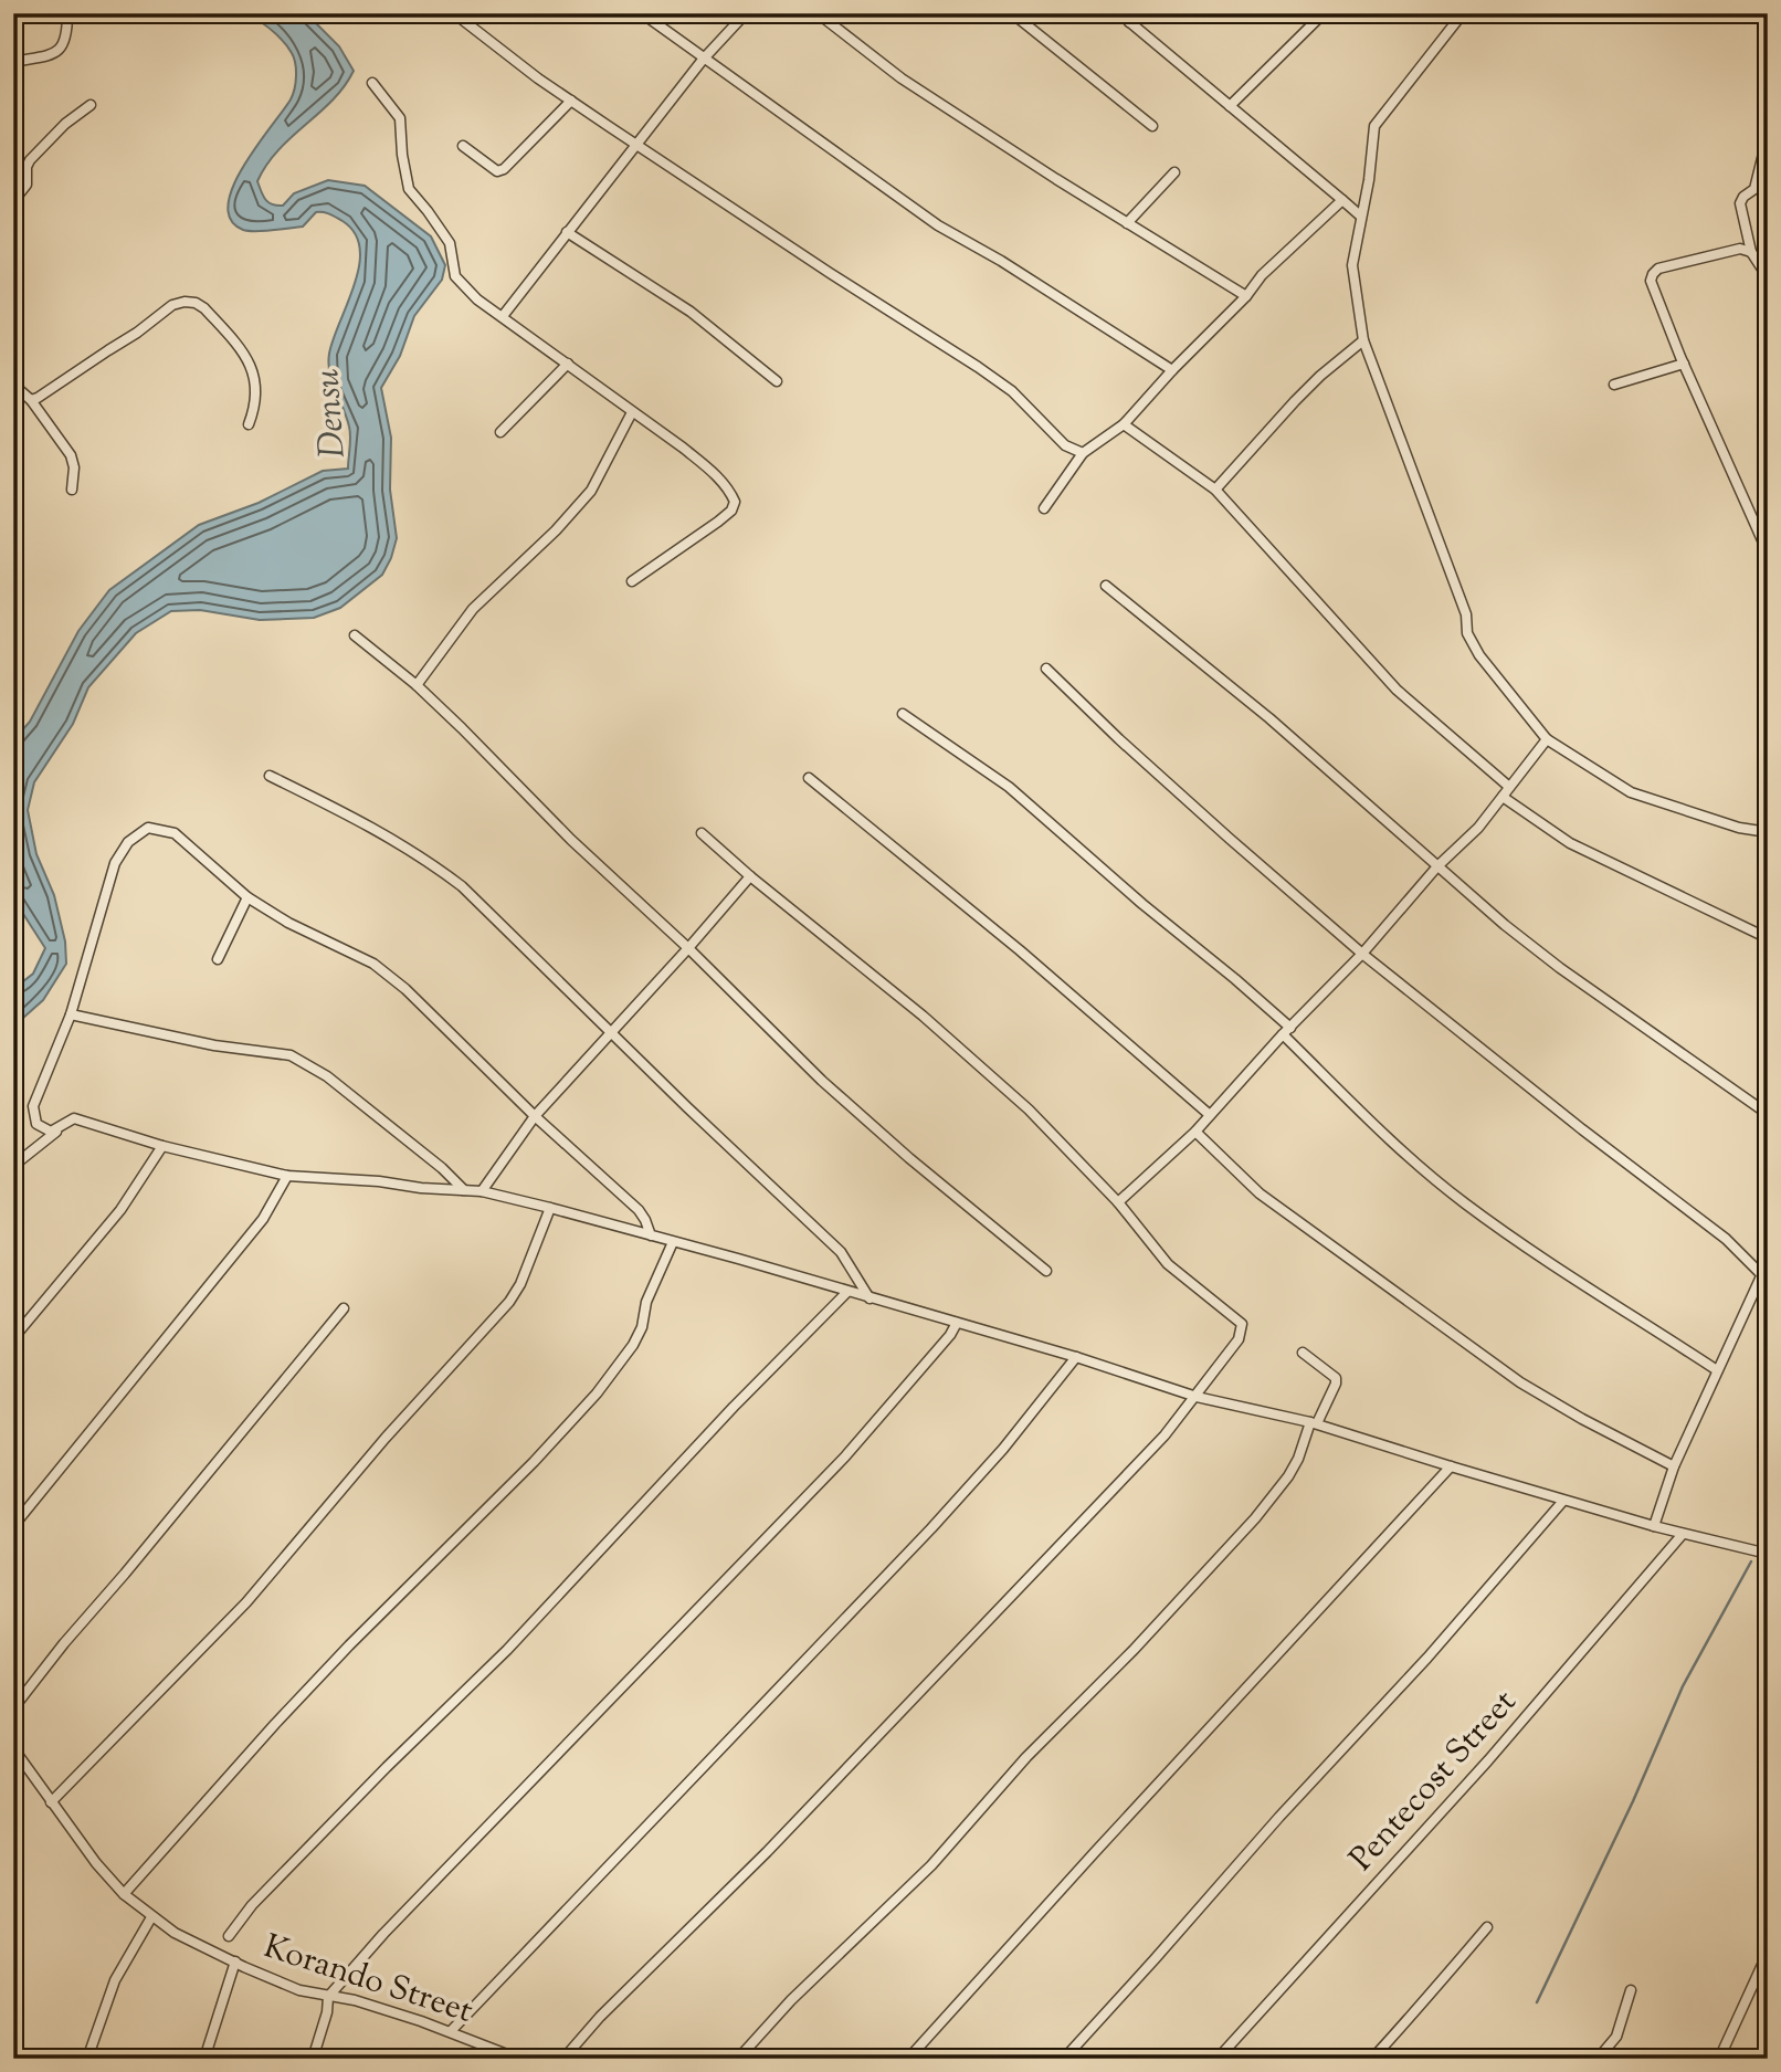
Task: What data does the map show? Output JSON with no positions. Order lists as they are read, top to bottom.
{
  "streets": {
    "street": ["Pentecost Street", "Korando Street"]
  },
  "water": ["Densu"]
}
